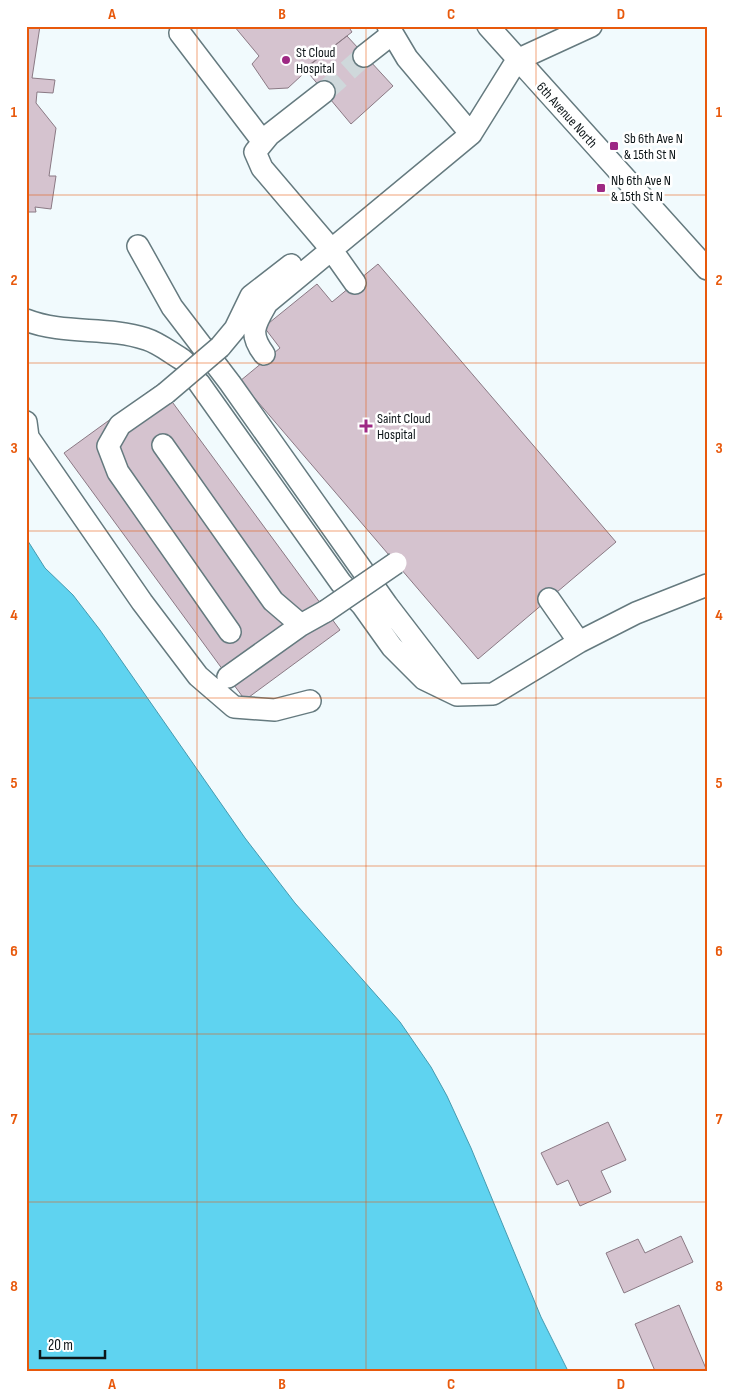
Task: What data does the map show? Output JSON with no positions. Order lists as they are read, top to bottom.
{
  "streets": {
    "street": ["6th Avenue North"]
  },
  "places": {
    "other": ["St Cloud Hospital"],
    "transit": ["Sb 6th Ave N & 15th St N", "Nb 6th Ave N & 15th St N"],
    "health": ["Saint Cloud Hospital"]
  },
  "scale_bar": "20 m",
  "grid": {
    "columns": [
      "A",
      "B",
      "C",
      "D"
    ],
    "rows": [
      "1",
      "2",
      "3",
      "4",
      "5",
      "6",
      "7",
      "8"
    ]
  }
}
